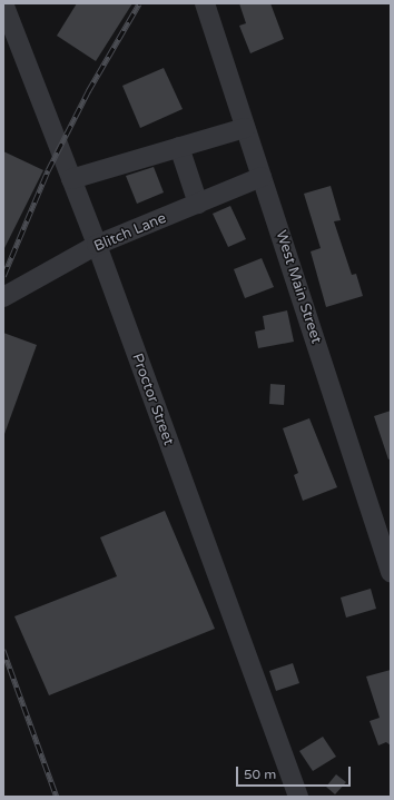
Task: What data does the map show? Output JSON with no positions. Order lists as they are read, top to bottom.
{
  "streets": {
    "street": ["Blitch Lane", "West Main Street", "Proctor Street"]
  },
  "crossings": [
    ["Blitch Lane", "West Main Street"],
    ["Blitch Lane", "Proctor Street"]
  ],
  "scale_bar": "50 m"
}
